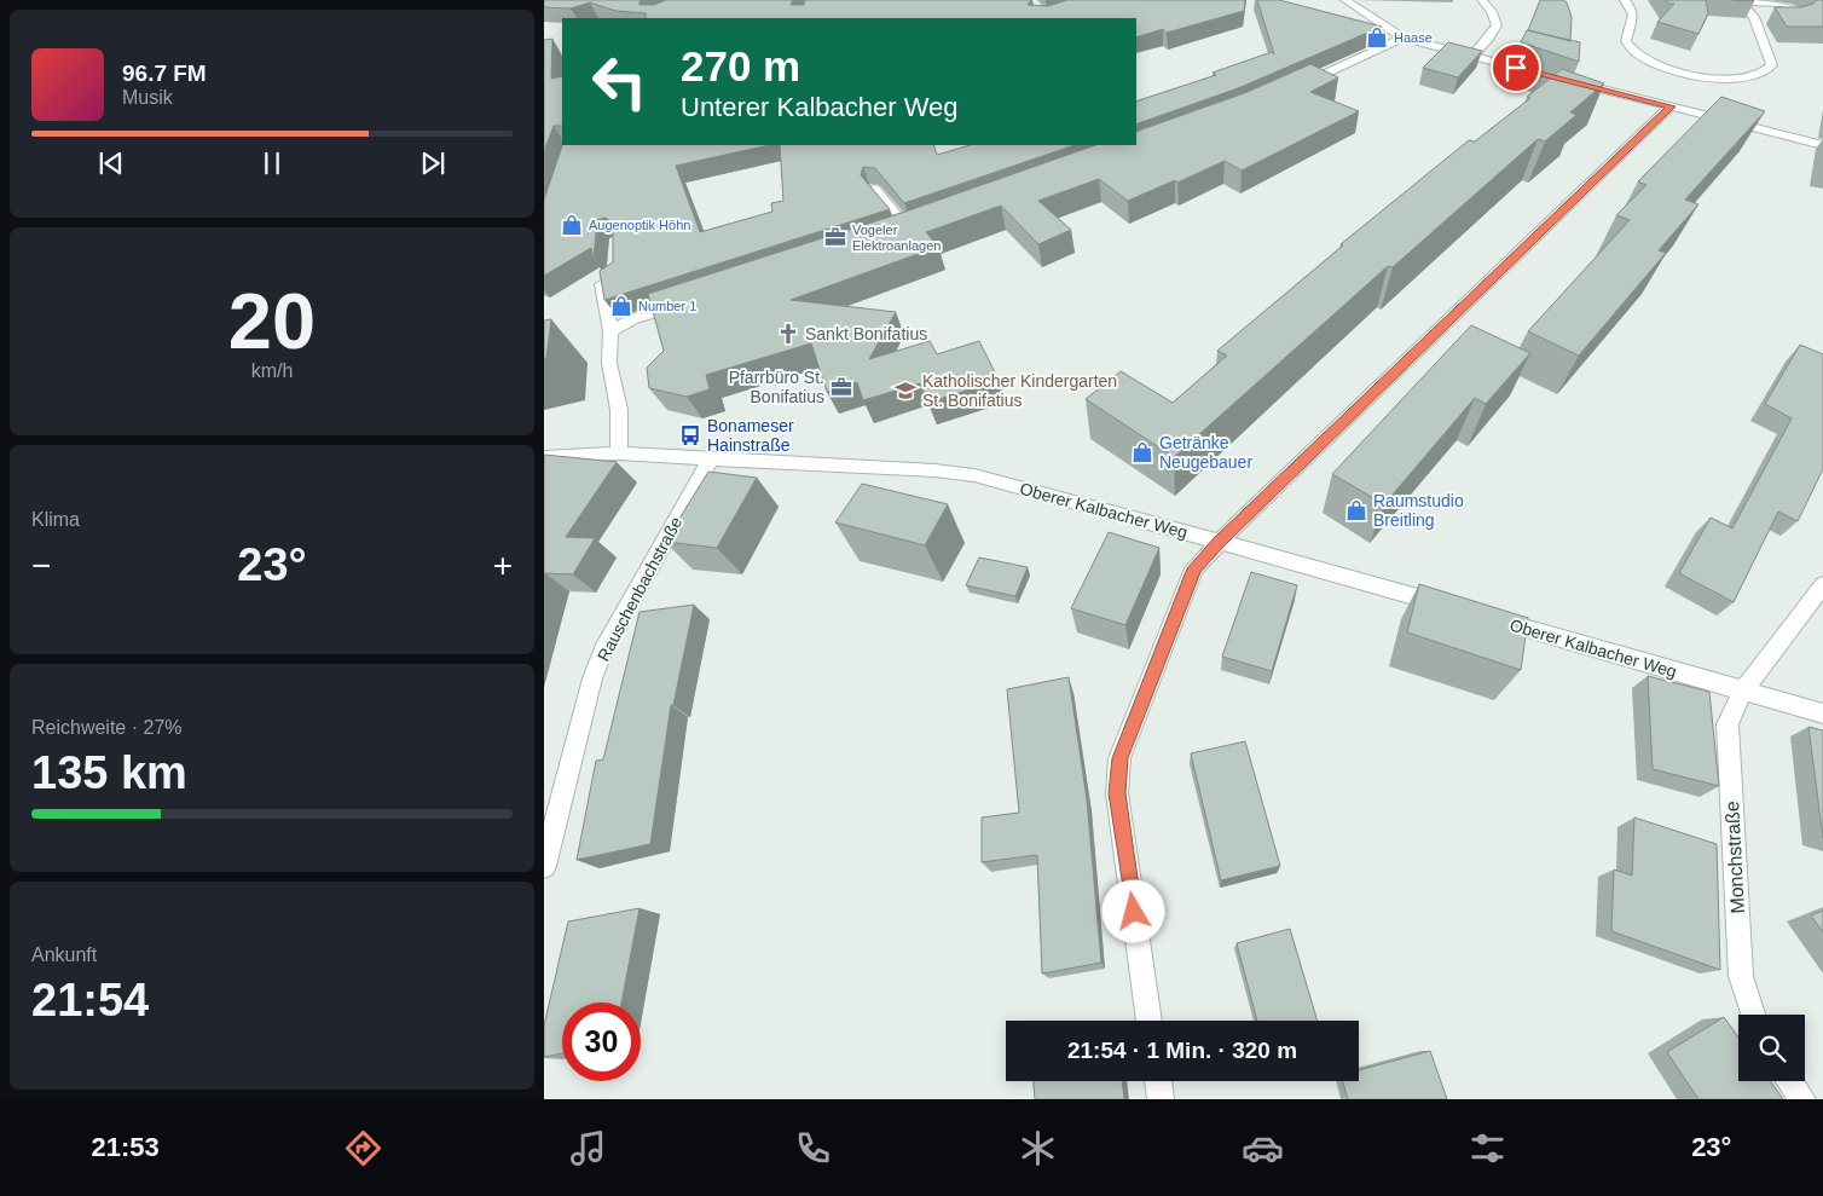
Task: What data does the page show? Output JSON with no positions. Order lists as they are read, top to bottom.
{
  "streets": {
    "street": ["Oberer Kalbacher Weg", "Rauschenbachstraße", "Monchstraße"]
  },
  "crossings": [
    ["Oberer Kalbacher Weg", "Rauschenbachstraße"],
    ["Oberer Kalbacher Weg", "Monchstraße"]
  ],
  "places": {
    "shop": [
      "Haase",
      "Augenoptik Höhn",
      "Number 1",
      "Getränke Neugebauer",
      "Raumstudio Breitling"
    ],
    "office": ["Vogeler Elektroanlagen", "Pfarrbüro St. Bonifatius"],
    "church": ["Sankt Bonifatius"],
    "school or university": ["Katholischer Kindergarten St. Bonifatius"],
    "bus stop": ["Bonameser Hainstraße"]
  },
  "page": {
    "turn": ["270 m", "Unterer Kalbacher Weg"],
    "song": ["96.7 FM", "Musik"],
    "tile": [
      ["20", "km/h"],
      "Klima",
      ["Reichweite · 27%", "135 km"],
      ["Ankunft", "21:54"]
    ],
    "heat": ["−", "23°", "+"],
    "limit": "30",
    "trip": "21:54 · 1 Min. · 320 m",
    "tabs": ["21:53", "23°"]
  }
}
